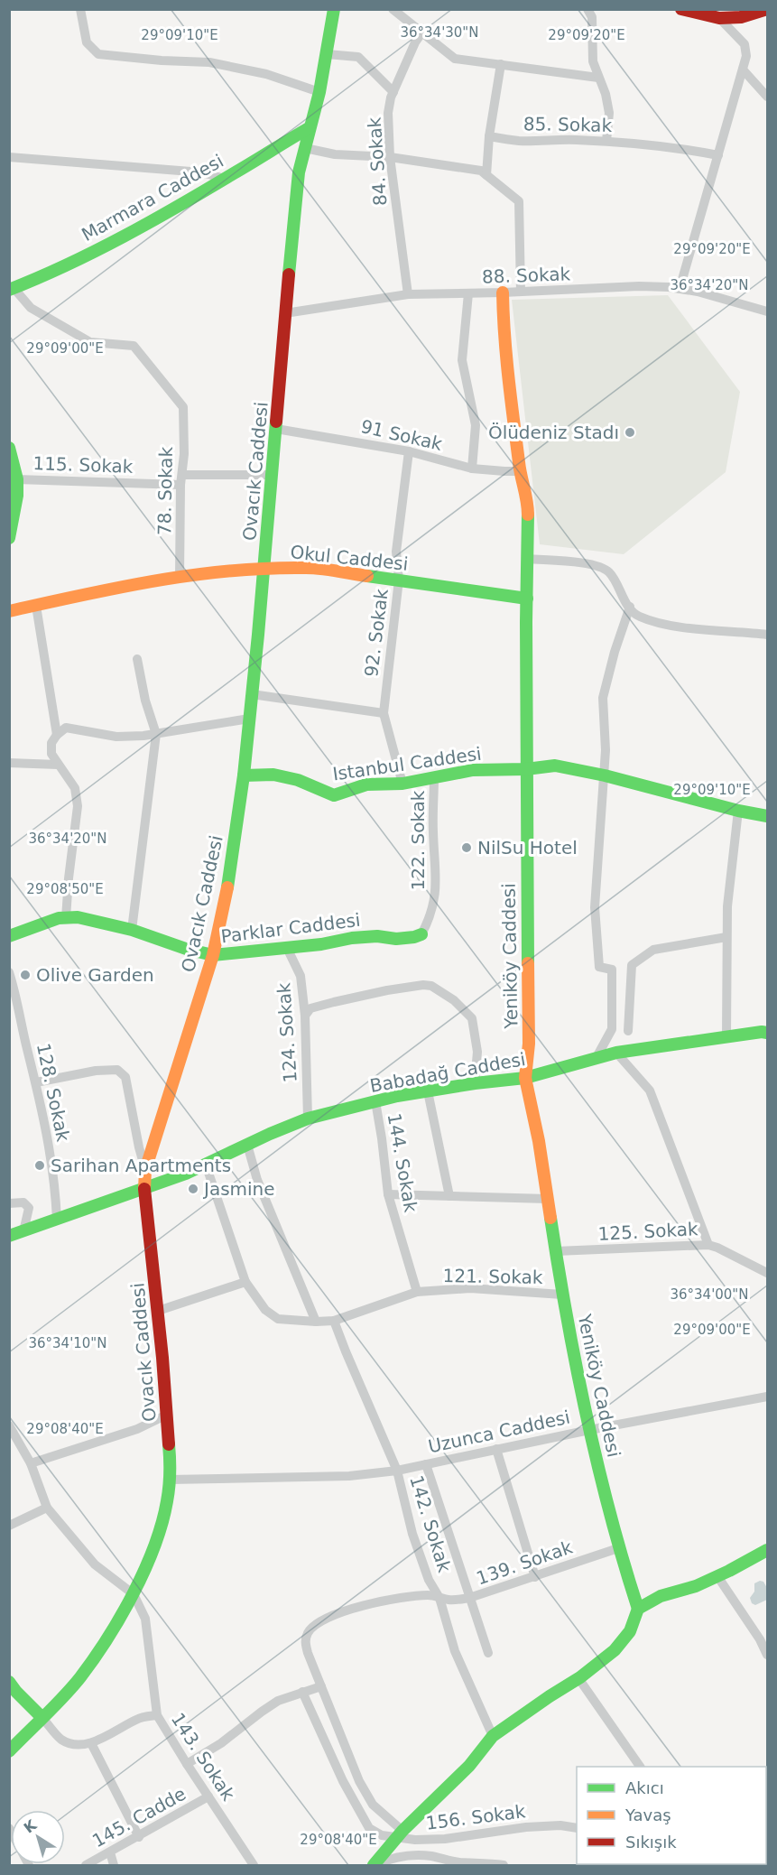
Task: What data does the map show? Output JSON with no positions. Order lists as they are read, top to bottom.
{
  "streets": {
    "street": [
      "85. Sokak",
      "84. Sokak",
      "Marmara Caddesi",
      "88. Sokak",
      "91 Sokak",
      "115. Sokak",
      "Ovacık Caddesi",
      "78. Sokak",
      "Okul Caddesi",
      "92. Sokak",
      "Istanbul Caddesi",
      "122. Sokak",
      "Parklar Caddesi",
      "Yeniköy Caddesi",
      "124. Sokak",
      "Babadağ Caddesi",
      "128. Sokak",
      "144. Sokak",
      "125. Sokak",
      "121. Sokak",
      "Uzunca Caddesi",
      "142. Sokak",
      "139. Sokak",
      "143. Sokak",
      "145. Cadde",
      "156. Sokak"
    ]
  },
  "crossings": [
    ["84. Sokak", "88. Sokak"],
    ["Marmara Caddesi", "Ovacık Caddesi"],
    ["Marmara Caddesi", "78. Sokak"],
    ["88. Sokak", "Ovacık Caddesi"],
    ["88. Sokak", "Yeniköy Caddesi"],
    ["91 Sokak", "Ovacık Caddesi"],
    ["91 Sokak", "92. Sokak"],
    ["91 Sokak", "Yeniköy Caddesi"],
    ["115. Sokak", "Ovacık Caddesi"],
    ["115. Sokak", "78. Sokak"],
    ["Ovacık Caddesi", "Okul Caddesi"],
    ["Ovacık Caddesi", "Istanbul Caddesi"],
    ["Ovacık Caddesi", "Parklar Caddesi"],
    ["Ovacık Caddesi", "Babadağ Caddesi"],
    ["Ovacık Caddesi", "Uzunca Caddesi"],
    ["Ovacık Caddesi", "143. Sokak"],
    ["78. Sokak", "Okul Caddesi"],
    ["Okul Caddesi", "92. Sokak"],
    ["Okul Caddesi", "Yeniköy Caddesi"],
    ["92. Sokak", "Istanbul Caddesi"],
    ["Istanbul Caddesi", "122. Sokak"],
    ["Istanbul Caddesi", "Yeniköy Caddesi"],
    ["122. Sokak", "Parklar Caddesi"],
    ["Parklar Caddesi", "124. Sokak"],
    ["Yeniköy Caddesi", "Babadağ Caddesi"],
    ["Yeniköy Caddesi", "125. Sokak"],
    ["Yeniköy Caddesi", "121. Sokak"],
    ["Yeniköy Caddesi", "Uzunca Caddesi"],
    ["Yeniköy Caddesi", "139. Sokak"],
    ["124. Sokak", "Babadağ Caddesi"],
    ["Babadağ Caddesi", "128. Sokak"],
    ["Babadağ Caddesi", "144. Sokak"],
    ["Babadağ Caddesi", "121. Sokak"],
    ["144. Sokak", "121. Sokak"],
    ["121. Sokak", "142. Sokak"],
    ["Uzunca Caddesi", "142. Sokak"],
    ["142. Sokak", "139. Sokak"],
    ["143. Sokak", "145. Cadde"]
  ],
  "places": [
    "Ölüdeniz Stadı",
    "NilSu Hotel",
    "Olive Garden",
    "Sarihan Apartments",
    "Jasmine"
  ],
  "legend": ["Akıcı", "Yavaş", "Sıkışık"],
  "north": "top left",
  "coordinates": [
    "36°34'30\"N",
    "29°09'10\"E",
    "29°09'20\"E",
    "36°34'20\"N",
    "29°09'00\"E",
    "29°08'50\"E",
    "36°34'00\"N",
    "36°34'10\"N",
    "29°08'40\"E"
  ]
}
